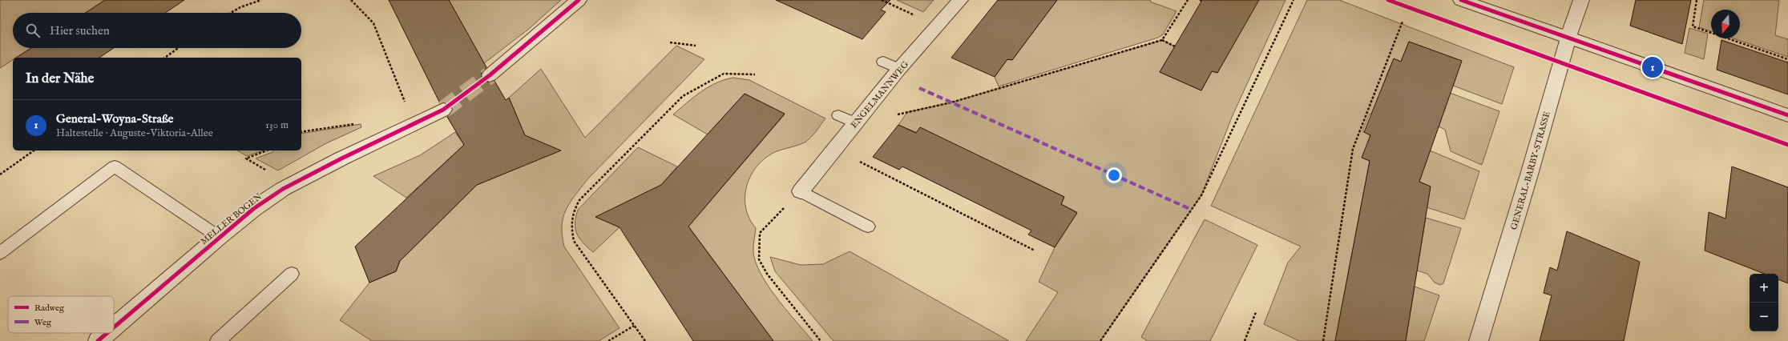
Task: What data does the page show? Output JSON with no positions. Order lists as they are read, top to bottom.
{
  "streets": {
    "street": ["ENGELMANNWEG", "GENERAL-BARBY-STRASSE", "MELLER BOGEN"]
  },
  "legend": ["Radweg", "Weg"],
  "north": "bottom",
  "page": {
    "search": "Hier suchen",
    "pins": "1",
    "heading": "In der Nähe",
    "list": [
      {
        "mark": "1",
        "name": "General-Woyna-Straße",
        "note": "Haltestelle · Auguste-Viktoria-Allee",
        "value": "130 m"
      }
    ],
    "map_buttons": ["+", "−"]
  }
}
